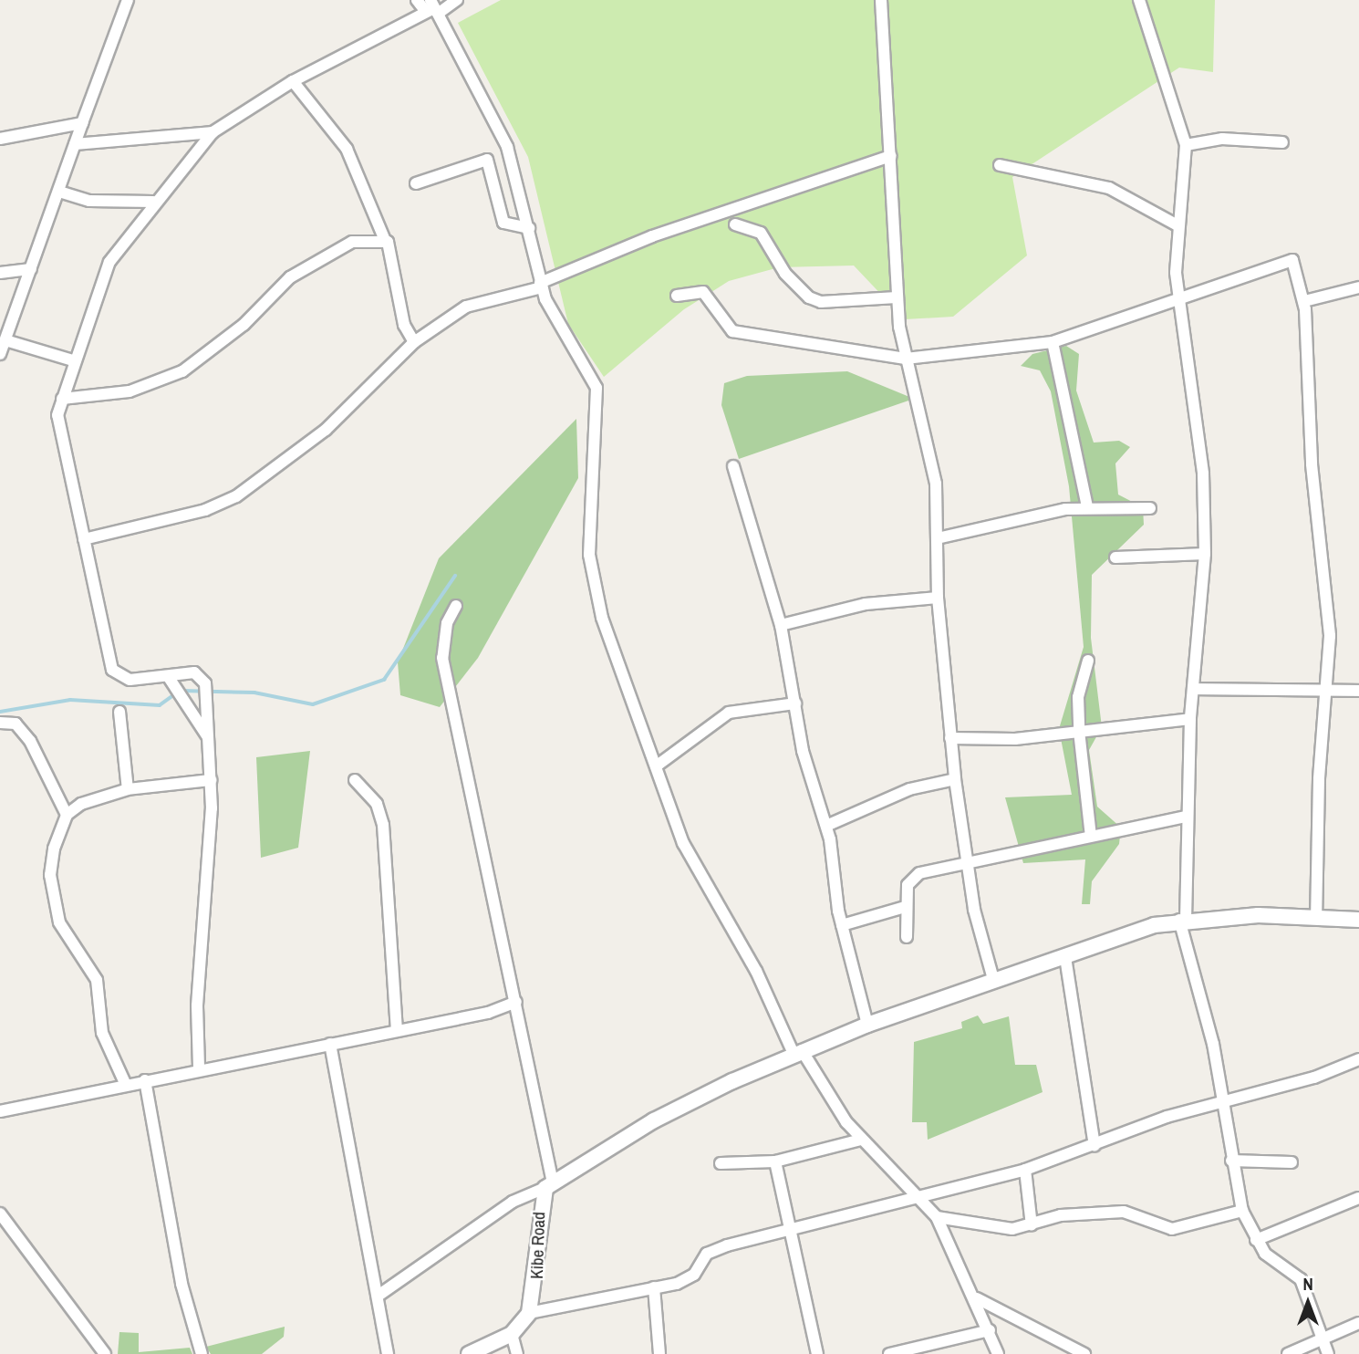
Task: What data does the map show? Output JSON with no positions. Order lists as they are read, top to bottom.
{
  "streets": {
    "street": ["Kibe Road"]
  },
  "north": "top"
}
